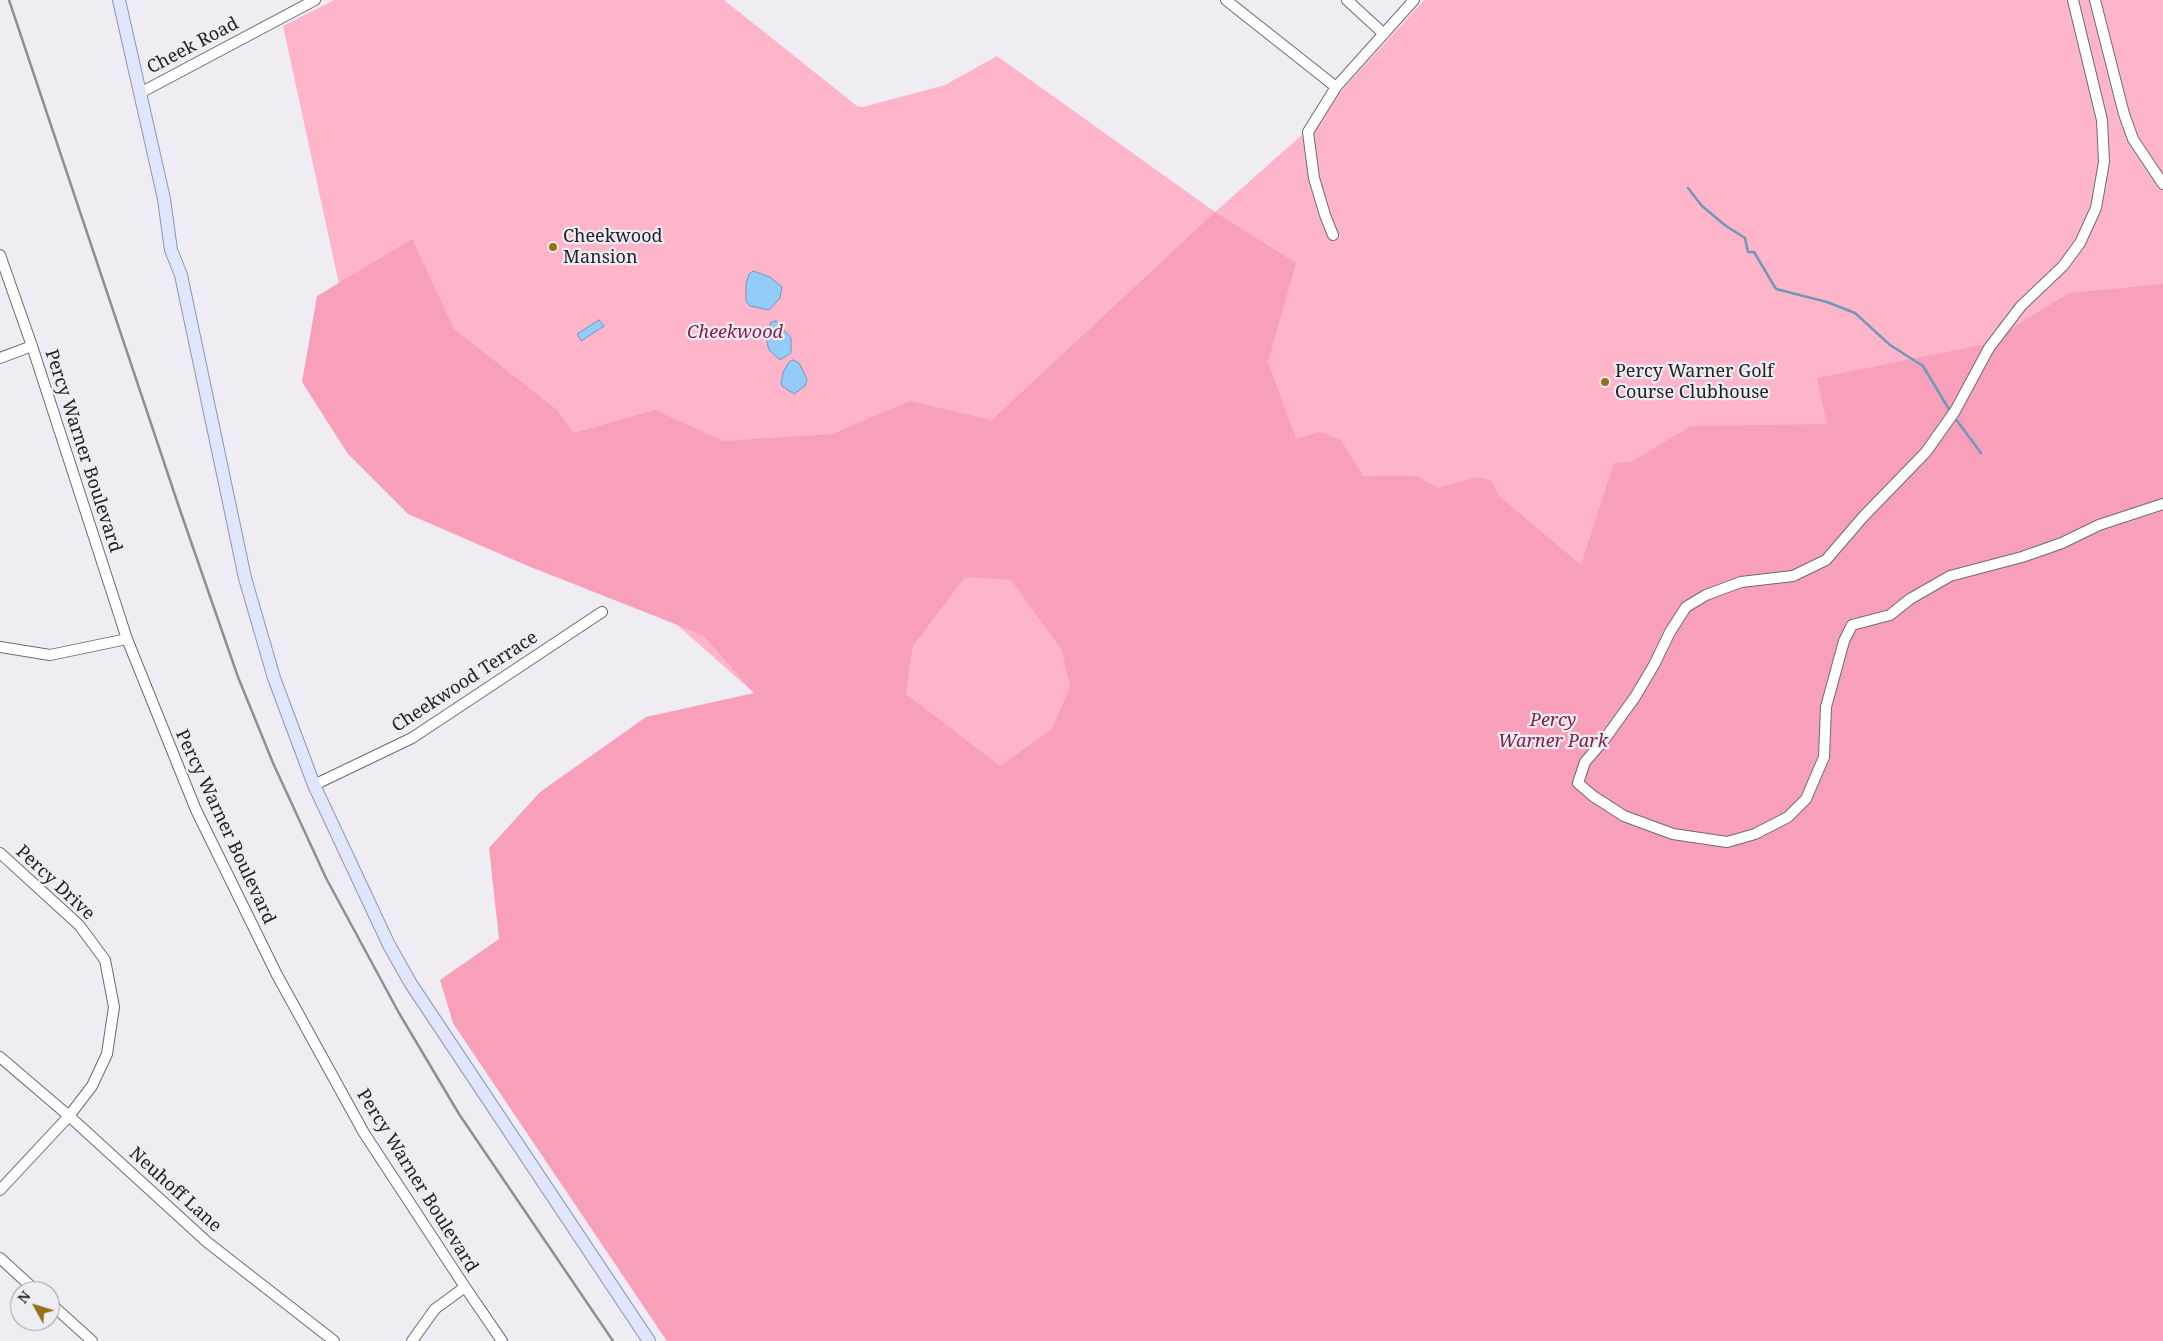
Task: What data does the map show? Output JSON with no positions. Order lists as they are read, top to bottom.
{
  "streets": {
    "street": [
      "Cheek Road",
      "Percy Warner Boulevard",
      "Cheekwood Terrace",
      "Percy Drive",
      "Neuhoff Lane"
    ]
  },
  "crossings": [
    ["Percy Drive", "Neuhoff Lane"]
  ],
  "parks": ["Cheekwood", "Percy Warner Park"],
  "places": ["Cheekwood Mansion", "Percy Warner Golf Course Clubhouse"],
  "north": "top left"
}
